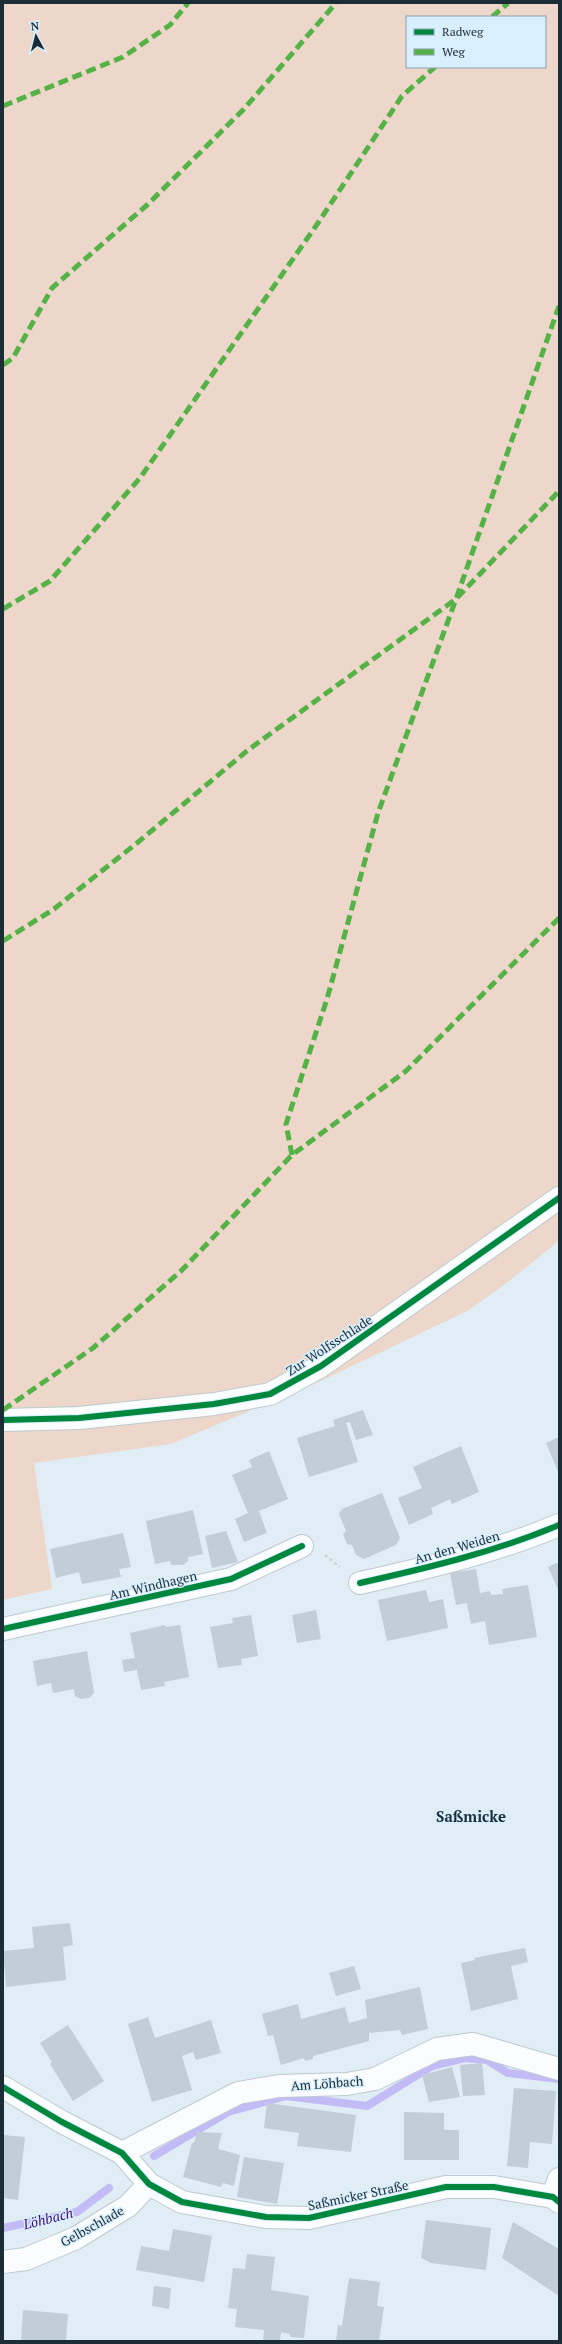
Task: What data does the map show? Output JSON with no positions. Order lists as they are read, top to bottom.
{
  "streets": {
    "street": [
      "Zur Wolfsschlade",
      "An den Weiden",
      "Am Windhagen",
      "Am Löhbach",
      "Saßmicker Straße",
      "Gelbschlade"
    ]
  },
  "crossings": [
    ["Am Löhbach", "Saßmicker Straße"],
    ["Saßmicker Straße", "Gelbschlade"]
  ],
  "districts": ["Saßmicke"],
  "water": ["Löhbach"],
  "legend": ["Radweg", "Weg"],
  "north": "top"
}
